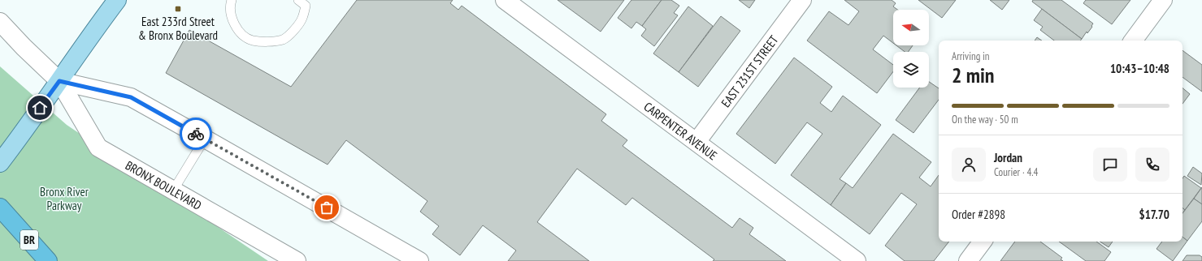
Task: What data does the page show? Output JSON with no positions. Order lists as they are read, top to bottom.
{
  "streets": {
    "highway": ["BR"],
    "street": ["EAST 231ST STREET", "CARPENTER AVENUE", "BRONX BOULEVARD"]
  },
  "crossings": [
    ["EAST 231ST STREET", "CARPENTER AVENUE"]
  ],
  "parks": ["Bronx River Parkway"],
  "places": {
    "transit": ["East 233rd Street & Bronx Boulevard"]
  },
  "north": "left",
  "page": {
    "heading": ["2 min", "Arriving in", "10:43–10:48"],
    "panel": [
      "Jordan",
      "Courier · 4.4",
      "Order #2898",
      "$17.70"
    ],
    "bar": "On the way · 50 m"
  }
}
